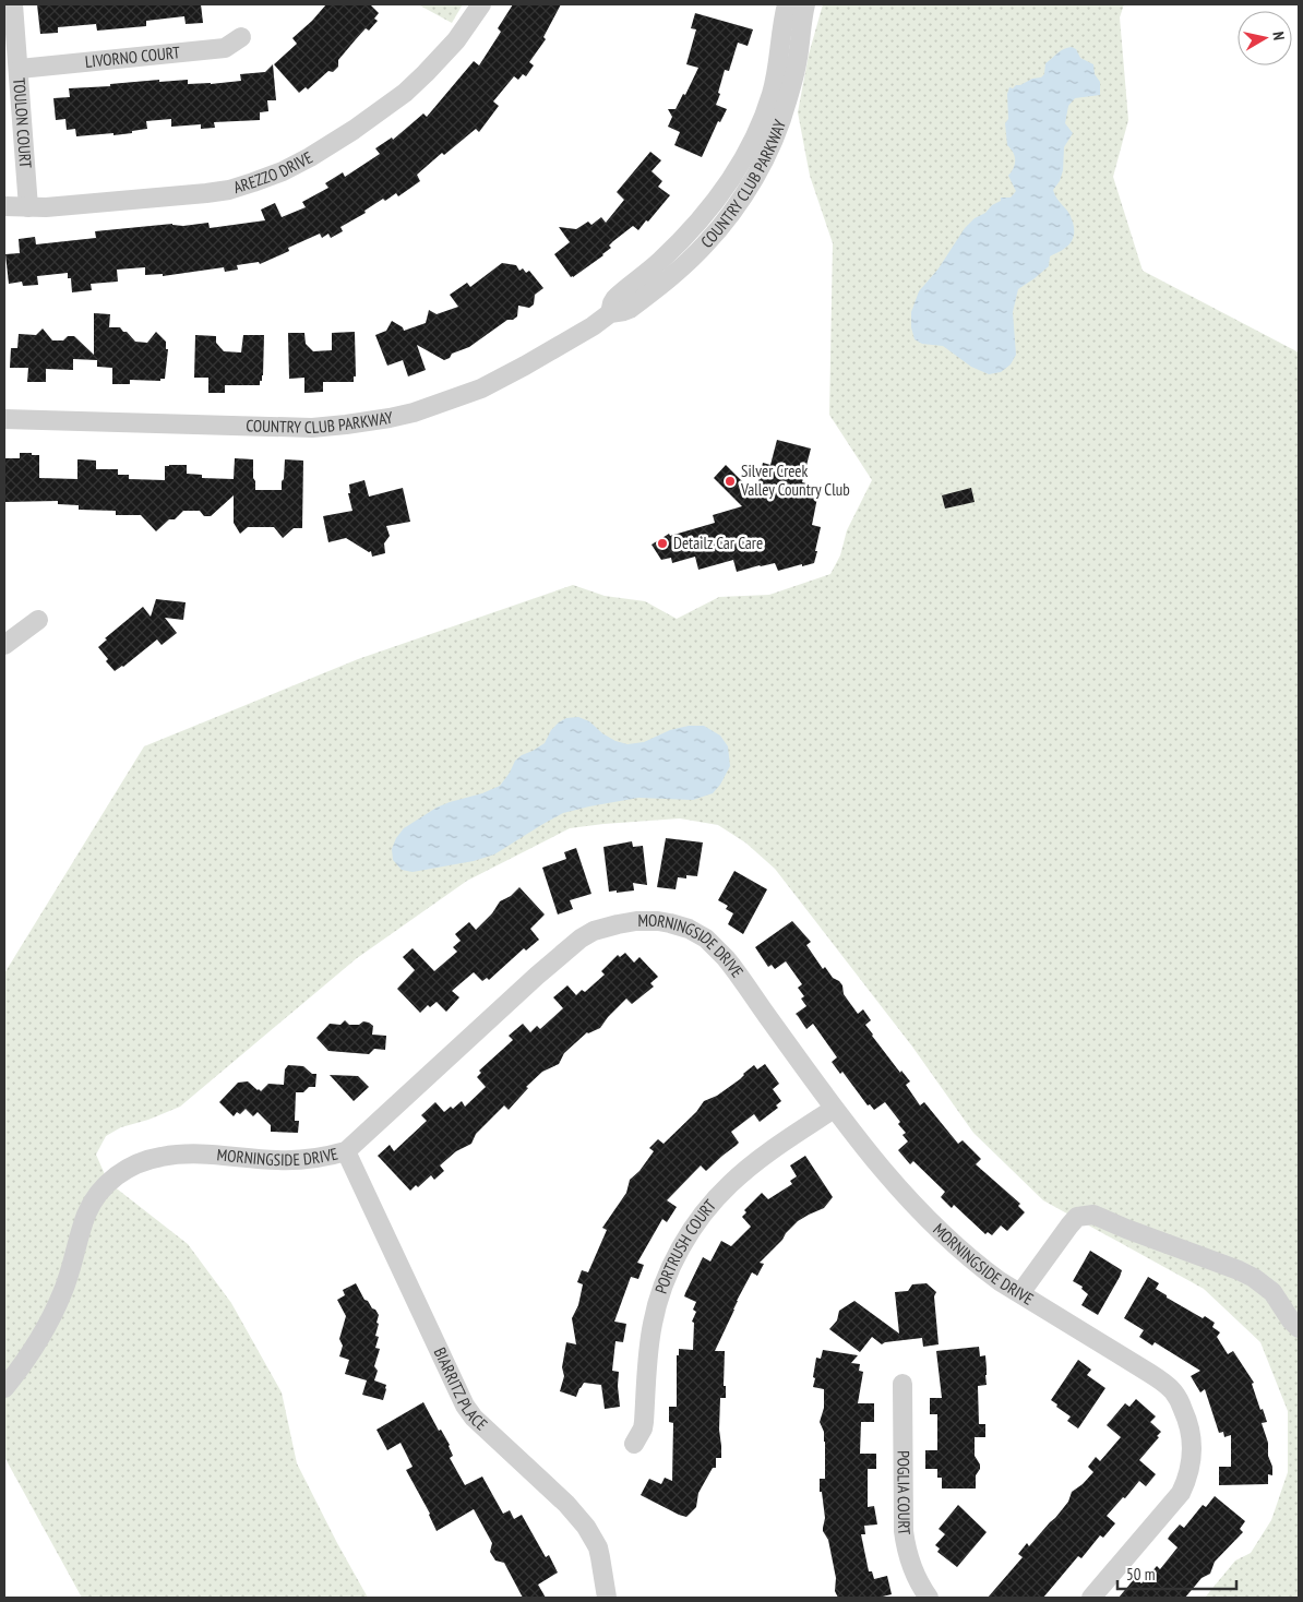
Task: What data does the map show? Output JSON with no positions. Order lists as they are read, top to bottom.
{
  "streets": {
    "street": [
      "LIVORNO COURT",
      "TOULON COURT",
      "AREZZO DRIVE",
      "COUNTRY CLUB PARKWAY",
      "MORNINGSIDE DRIVE",
      "PORTRUSH COURT",
      "BIARRITZ PLACE",
      "POGLIA COURT"
    ]
  },
  "crossings": [
    ["LIVORNO COURT", "TOULON COURT"],
    ["TOULON COURT", "AREZZO DRIVE"],
    ["MORNINGSIDE DRIVE", "PORTRUSH COURT"],
    ["MORNINGSIDE DRIVE", "BIARRITZ PLACE"]
  ],
  "places": ["Silver Creek Valley Country Club", "Detailz Car Care"],
  "scale_bar": "50 m",
  "north": "right"
}
